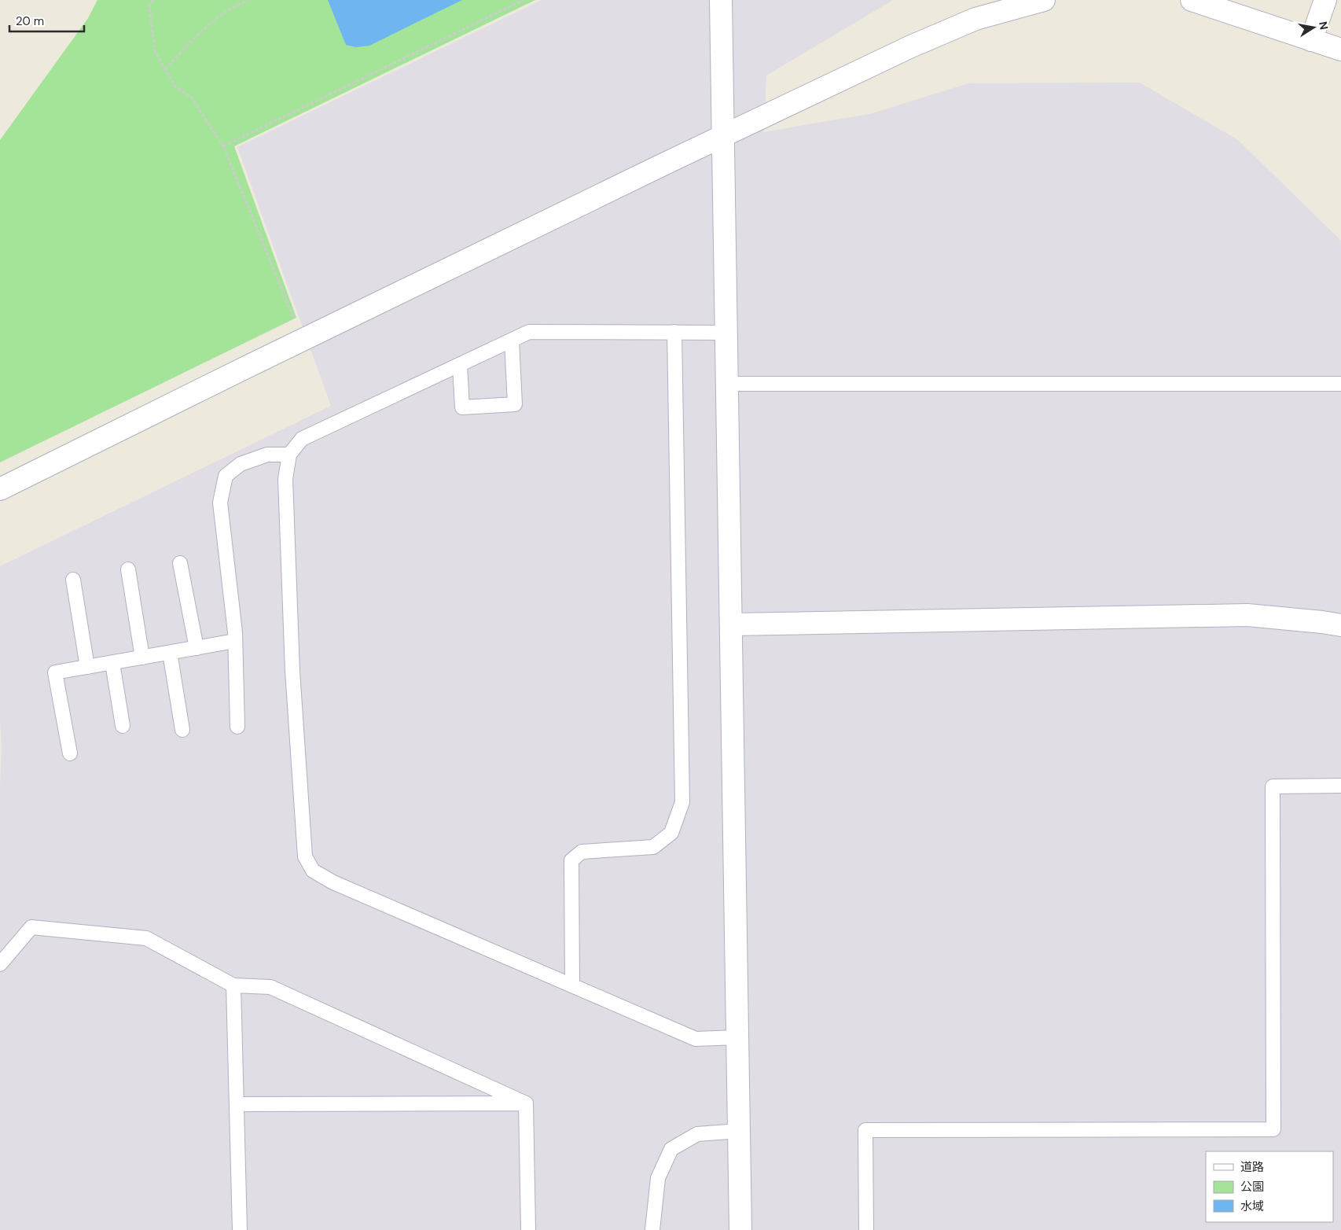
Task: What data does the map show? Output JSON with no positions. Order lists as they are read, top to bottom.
{
  "legend": ["道路", "公園", "水域"],
  "scale_bar": "20 m",
  "north": "right"
}
